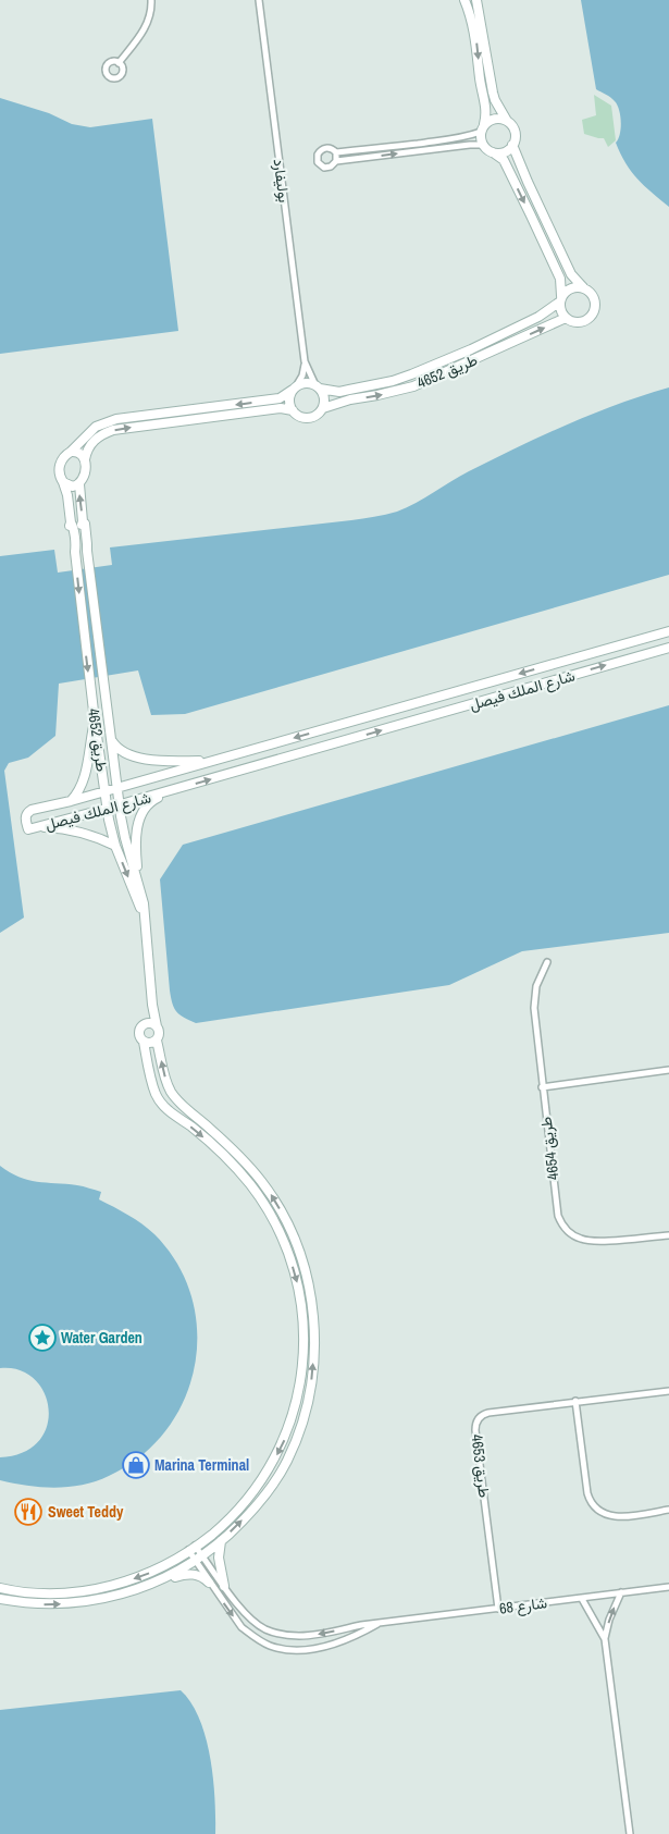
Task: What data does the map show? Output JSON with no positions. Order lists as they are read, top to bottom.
{
  "streets": {
    "street": [
      "بوليفارد",
      "طريق 4652",
      "شارع الملك فيصل",
      "طريق 4654",
      "طريق 4653",
      "شارع 68"
    ]
  },
  "crossings": [
    ["بوليفارد", "طريق 4652"],
    ["طريق 4652", "شارع الملك فيصل"],
    ["طريق 4653", "شارع 68"]
  ],
  "places": {
    "place": ["Water Garden"],
    "shop": ["Marina Terminal"],
    "restaurant": ["Sweet Teddy"]
  }
}
